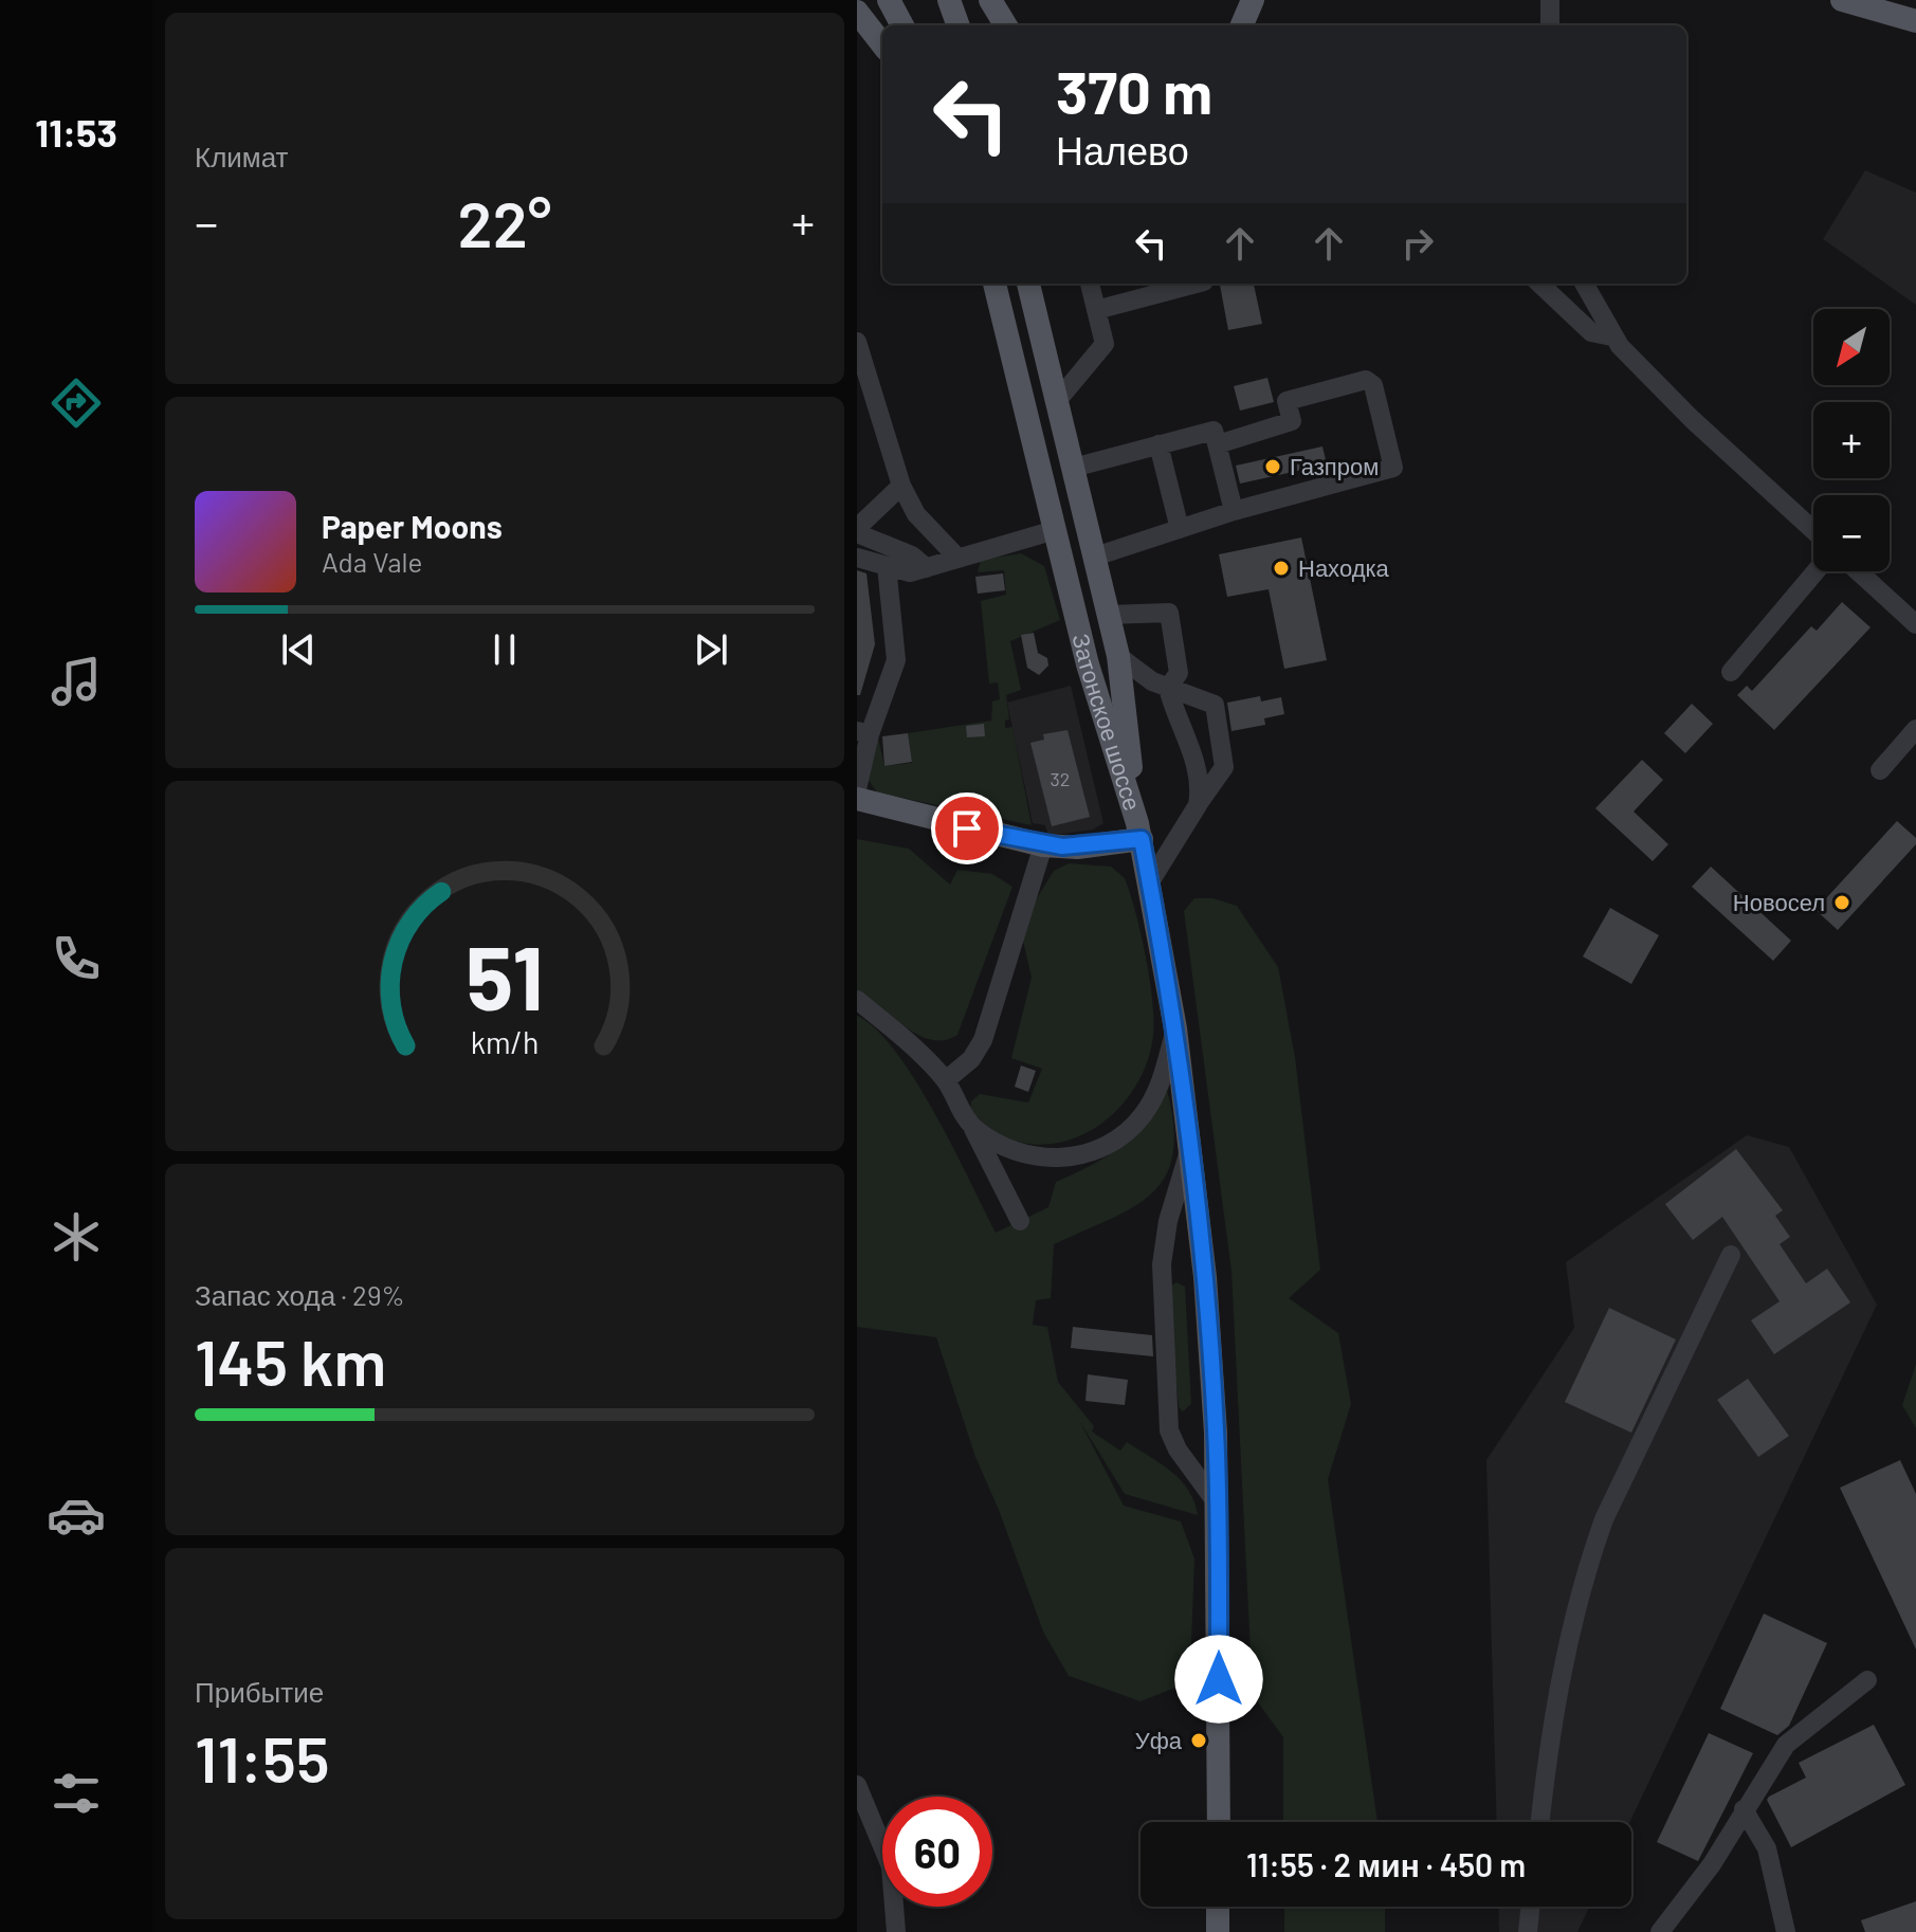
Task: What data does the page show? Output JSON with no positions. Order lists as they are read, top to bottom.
{
  "streets": {
    "main road": ["Затонское шоссе"]
  },
  "places": [
    "Газпром",
    "Находка",
    "Новосел",
    "Уфа"
  ],
  "house_numbers": ["32"],
  "north": "bottom left",
  "page": {
    "tabs": "11:53",
    "tile": [
      "Климат",
      ["Запас хода · 29%", "145 km"],
      ["Прибытие", "11:55"]
    ],
    "turn": ["370 m", "Налево"],
    "heat": ["−", "22°", "+"],
    "map_buttons": ["+", "−"],
    "song": ["Paper Moons", "Ada Vale"],
    "limit": "60",
    "trip": "11:55 · 2 мин · 450 m",
    "gauge": ["51", "km/h"]
  }
}
